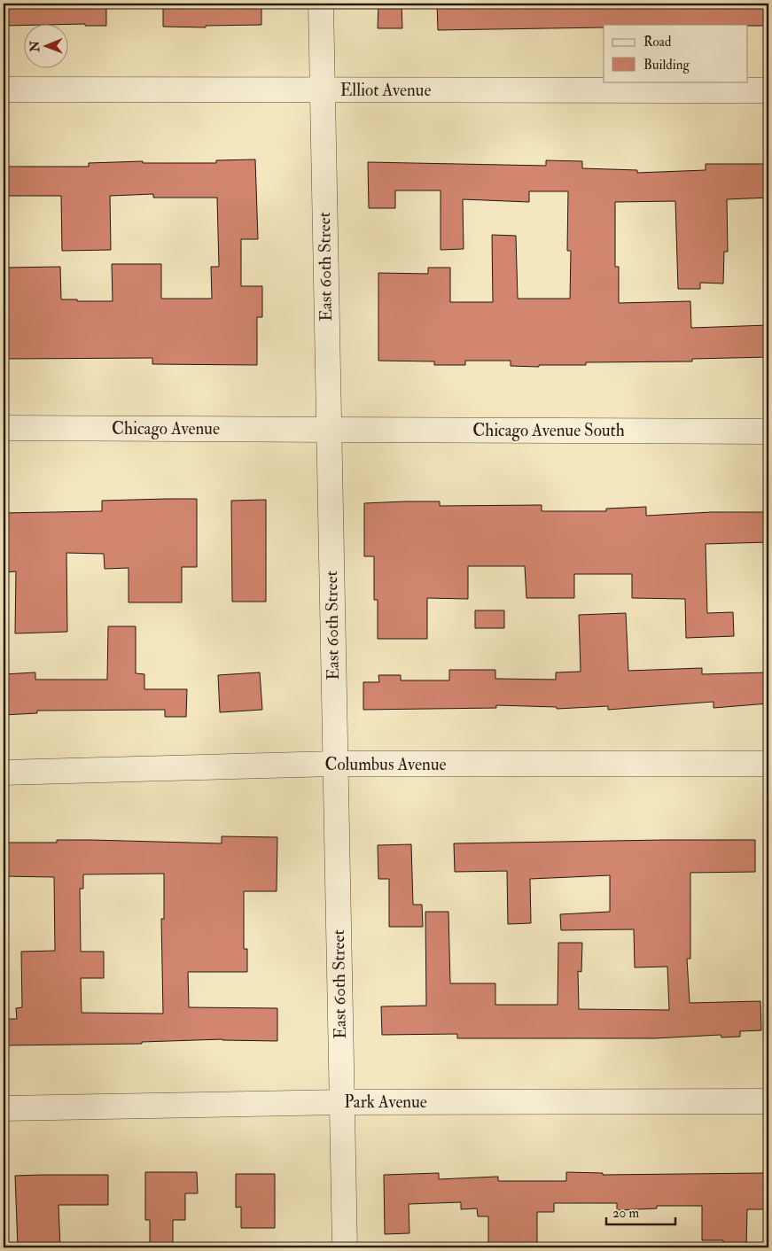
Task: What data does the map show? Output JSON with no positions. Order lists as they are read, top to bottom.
{
  "streets": {
    "street": [
      "Elliot Avenue",
      "East 60th Street",
      "Chicago Avenue",
      "Chicago Avenue South",
      "Columbus Avenue",
      "Park Avenue"
    ]
  },
  "crossings": [
    ["Elliot Avenue", "East 60th Street"],
    ["East 60th Street", "Chicago Avenue"],
    ["East 60th Street", "Chicago Avenue South"],
    ["East 60th Street", "Columbus Avenue"],
    ["East 60th Street", "Park Avenue"],
    ["Chicago Avenue", "Chicago Avenue South"]
  ],
  "legend": ["Road", "Building"],
  "scale_bar": "20 m",
  "north": "left"
}
